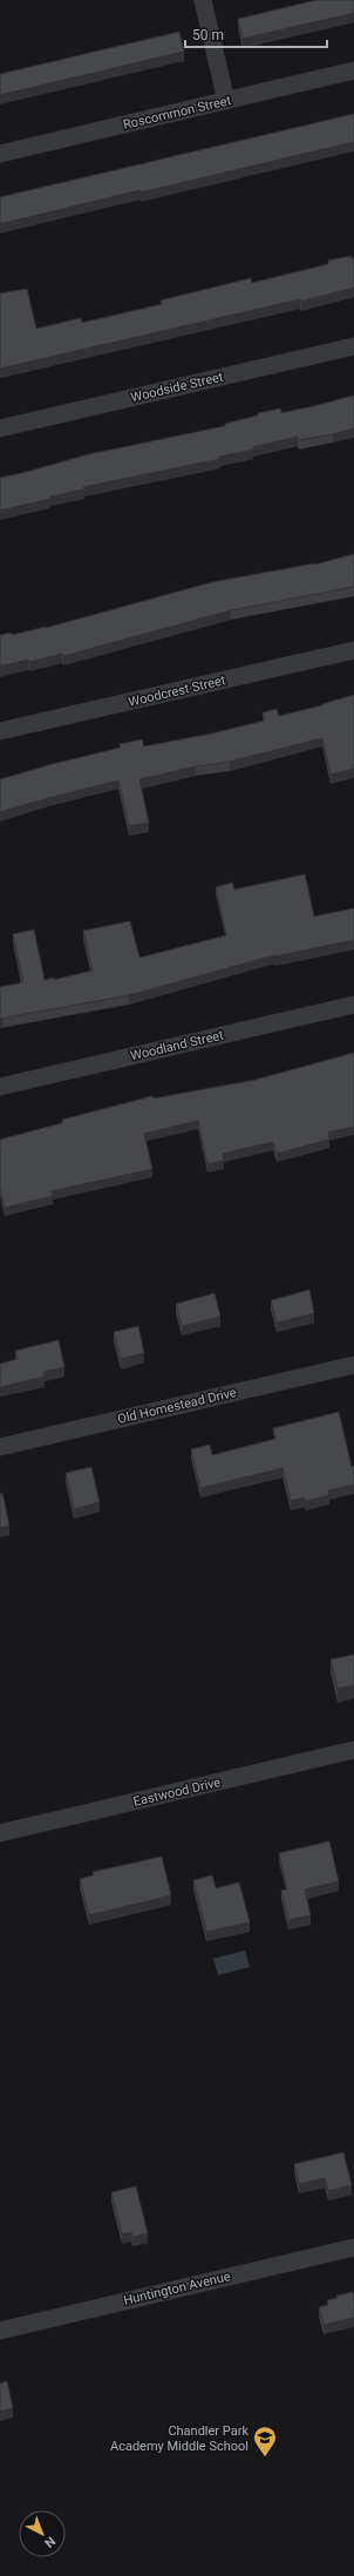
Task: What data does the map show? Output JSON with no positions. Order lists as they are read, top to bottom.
{
  "streets": {
    "street": [
      "Roscommon Street",
      "Woodside Street",
      "Woodcrest Street",
      "Woodland Street",
      "Old Homestead Drive",
      "Eastwood Drive",
      "Huntington Avenue"
    ]
  },
  "places": {
    "school or university": ["Chandler Park Academy Middle School"]
  },
  "scale_bar": "50 m",
  "north": "bottom right"
}
